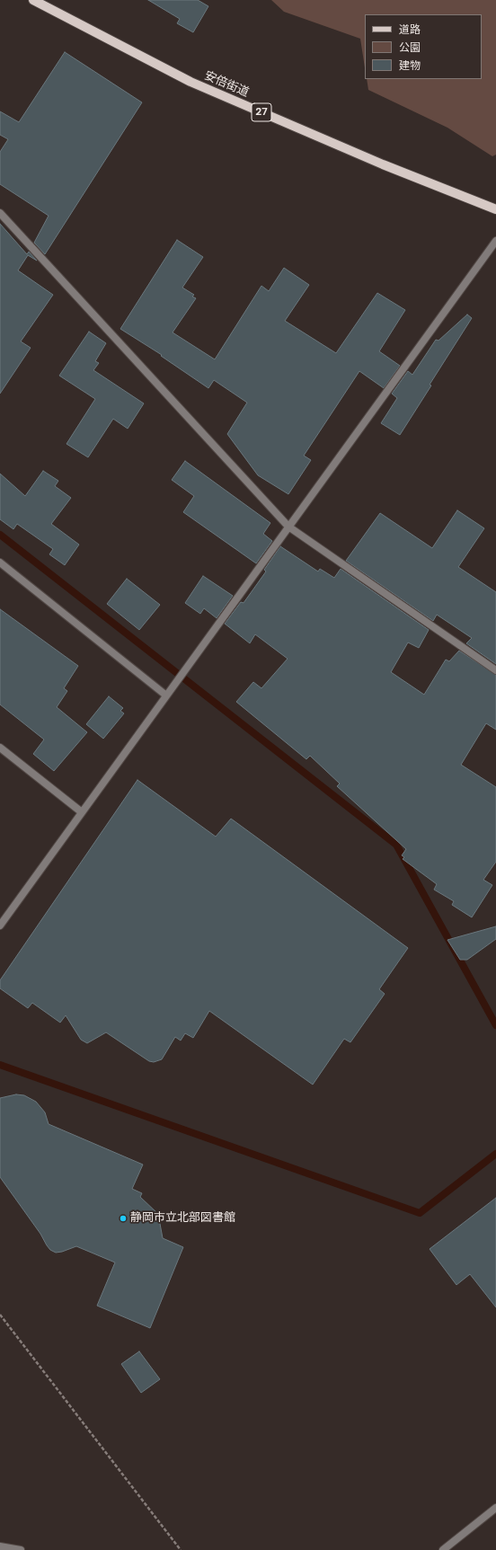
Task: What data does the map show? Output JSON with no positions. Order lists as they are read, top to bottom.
{
  "streets": {
    "main road": ["安倍街道", "27"]
  },
  "places": ["静岡市立北部図書館"],
  "legend": ["道路", "公園", "建物"]
}
